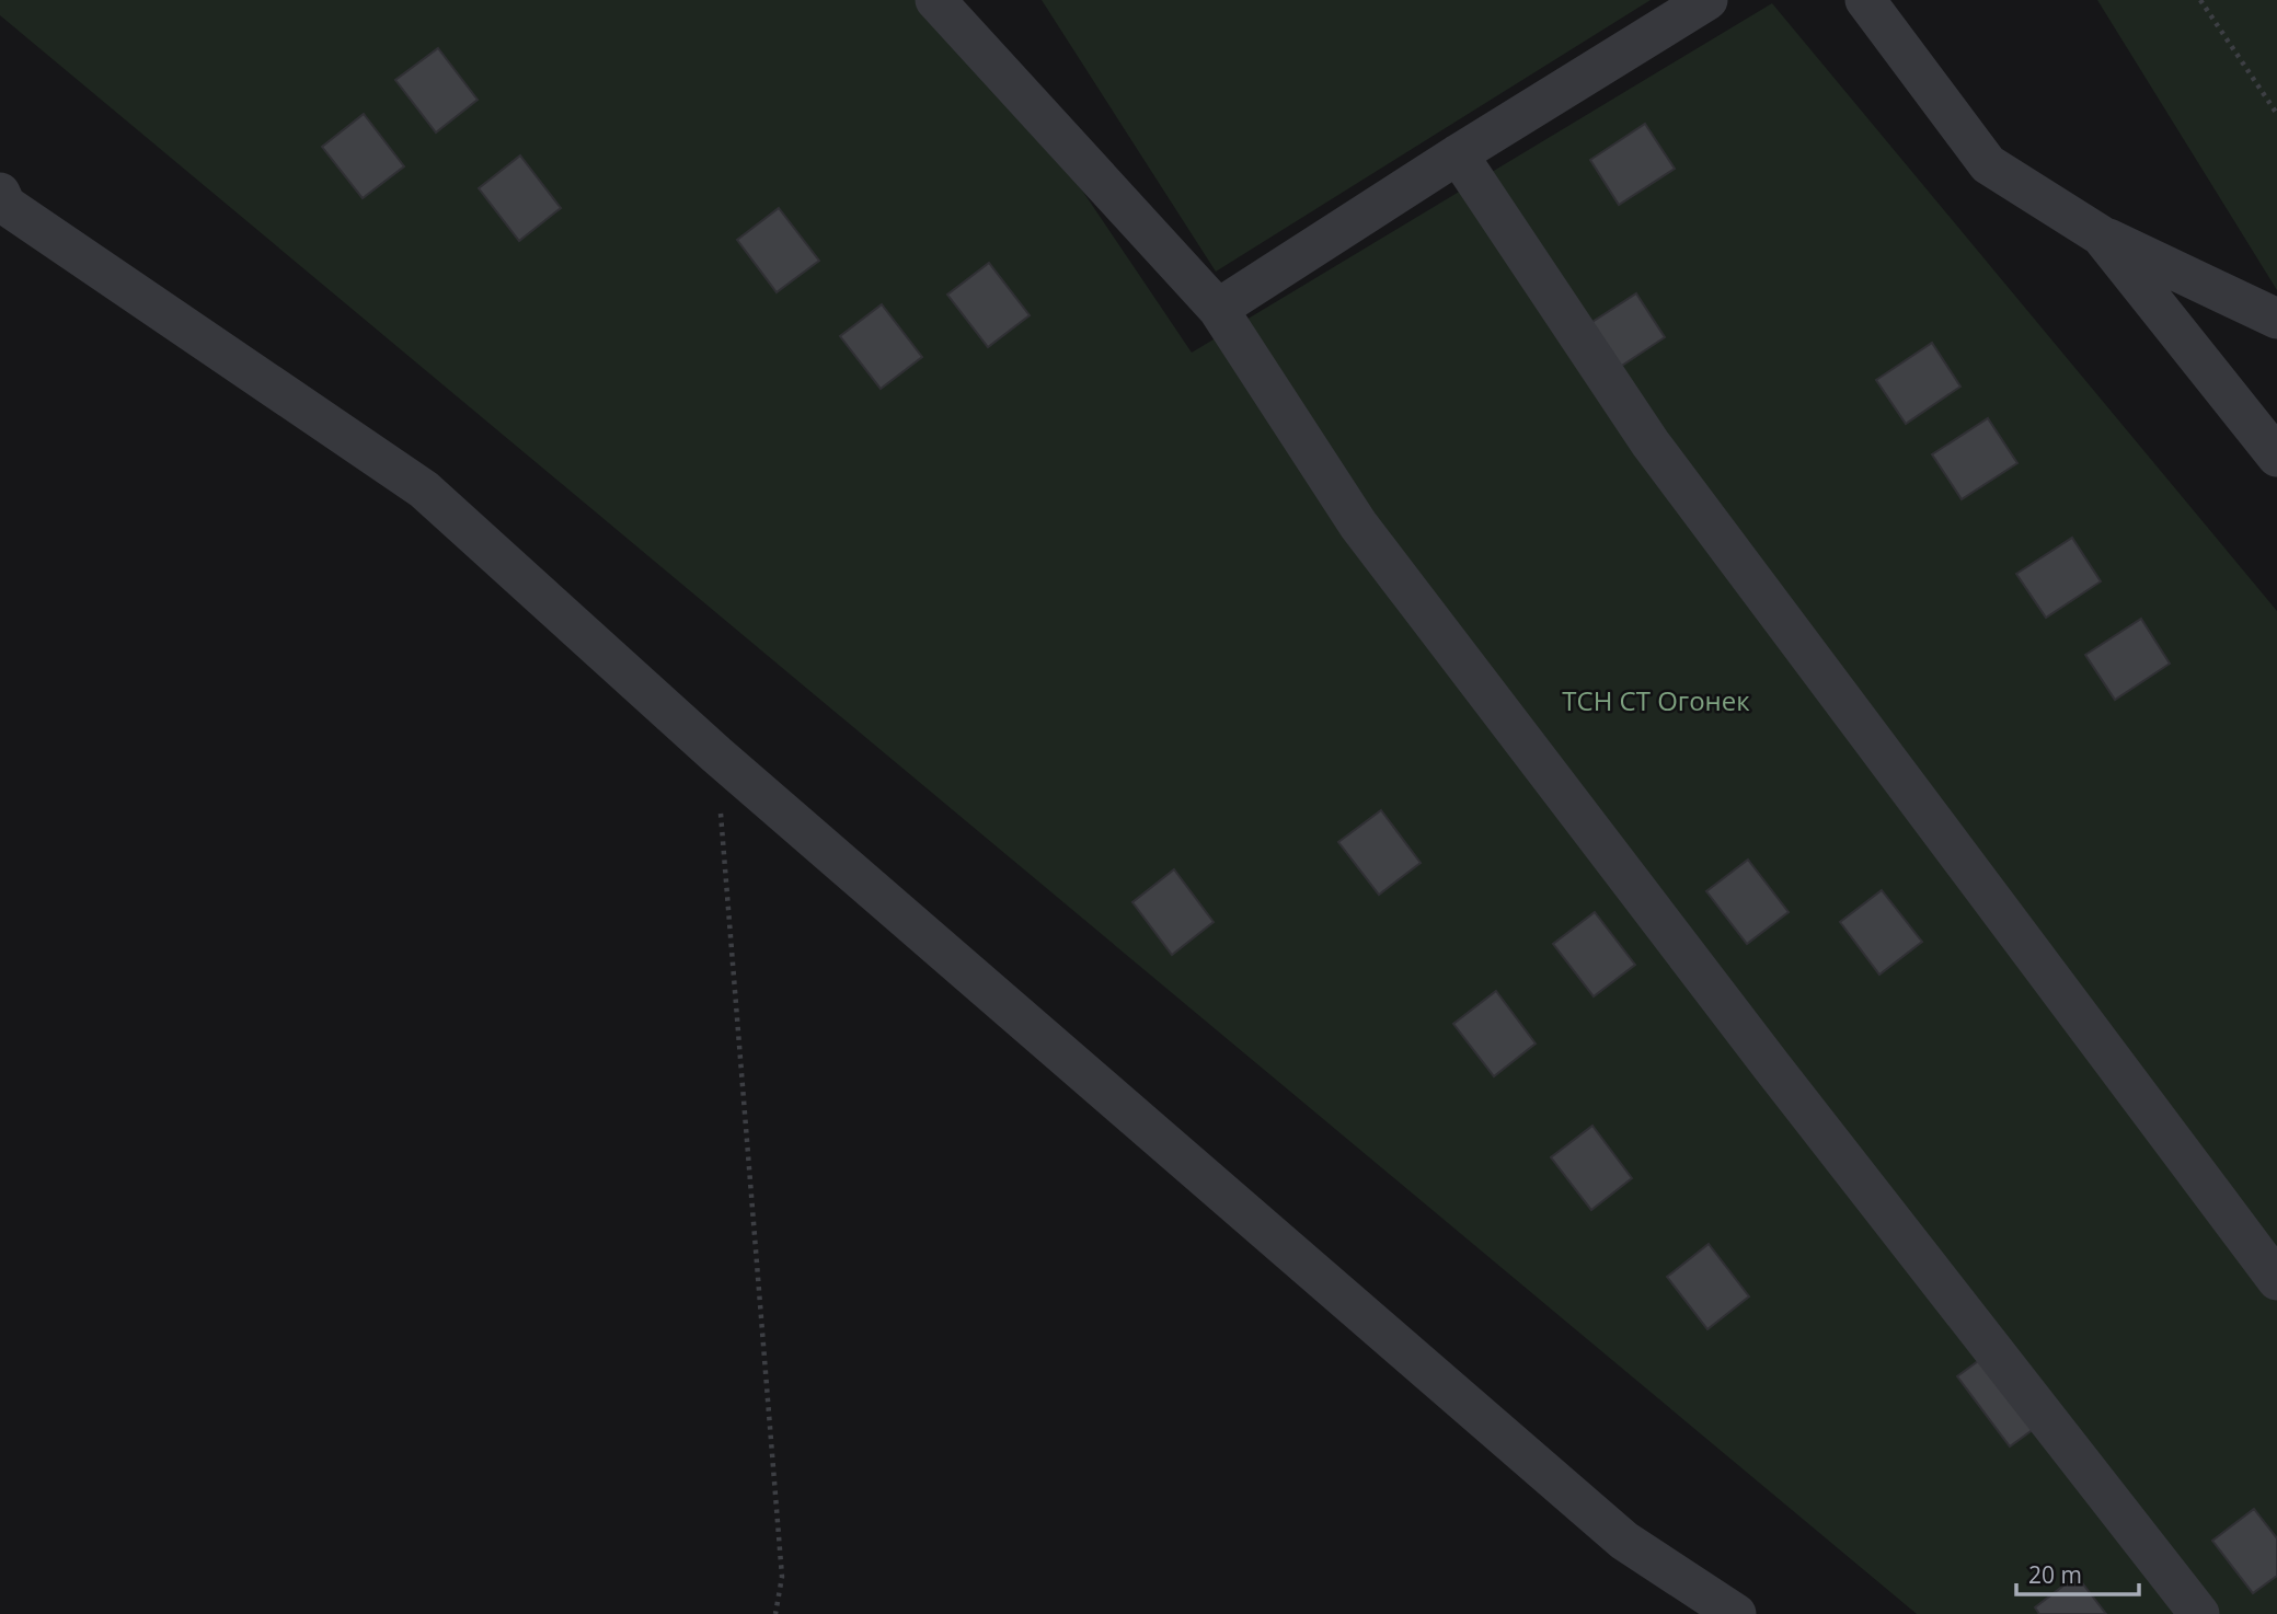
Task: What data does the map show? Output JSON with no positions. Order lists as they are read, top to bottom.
{
  "parks": ["ТСН СТ Огонек"],
  "scale_bar": "20 m"
}
